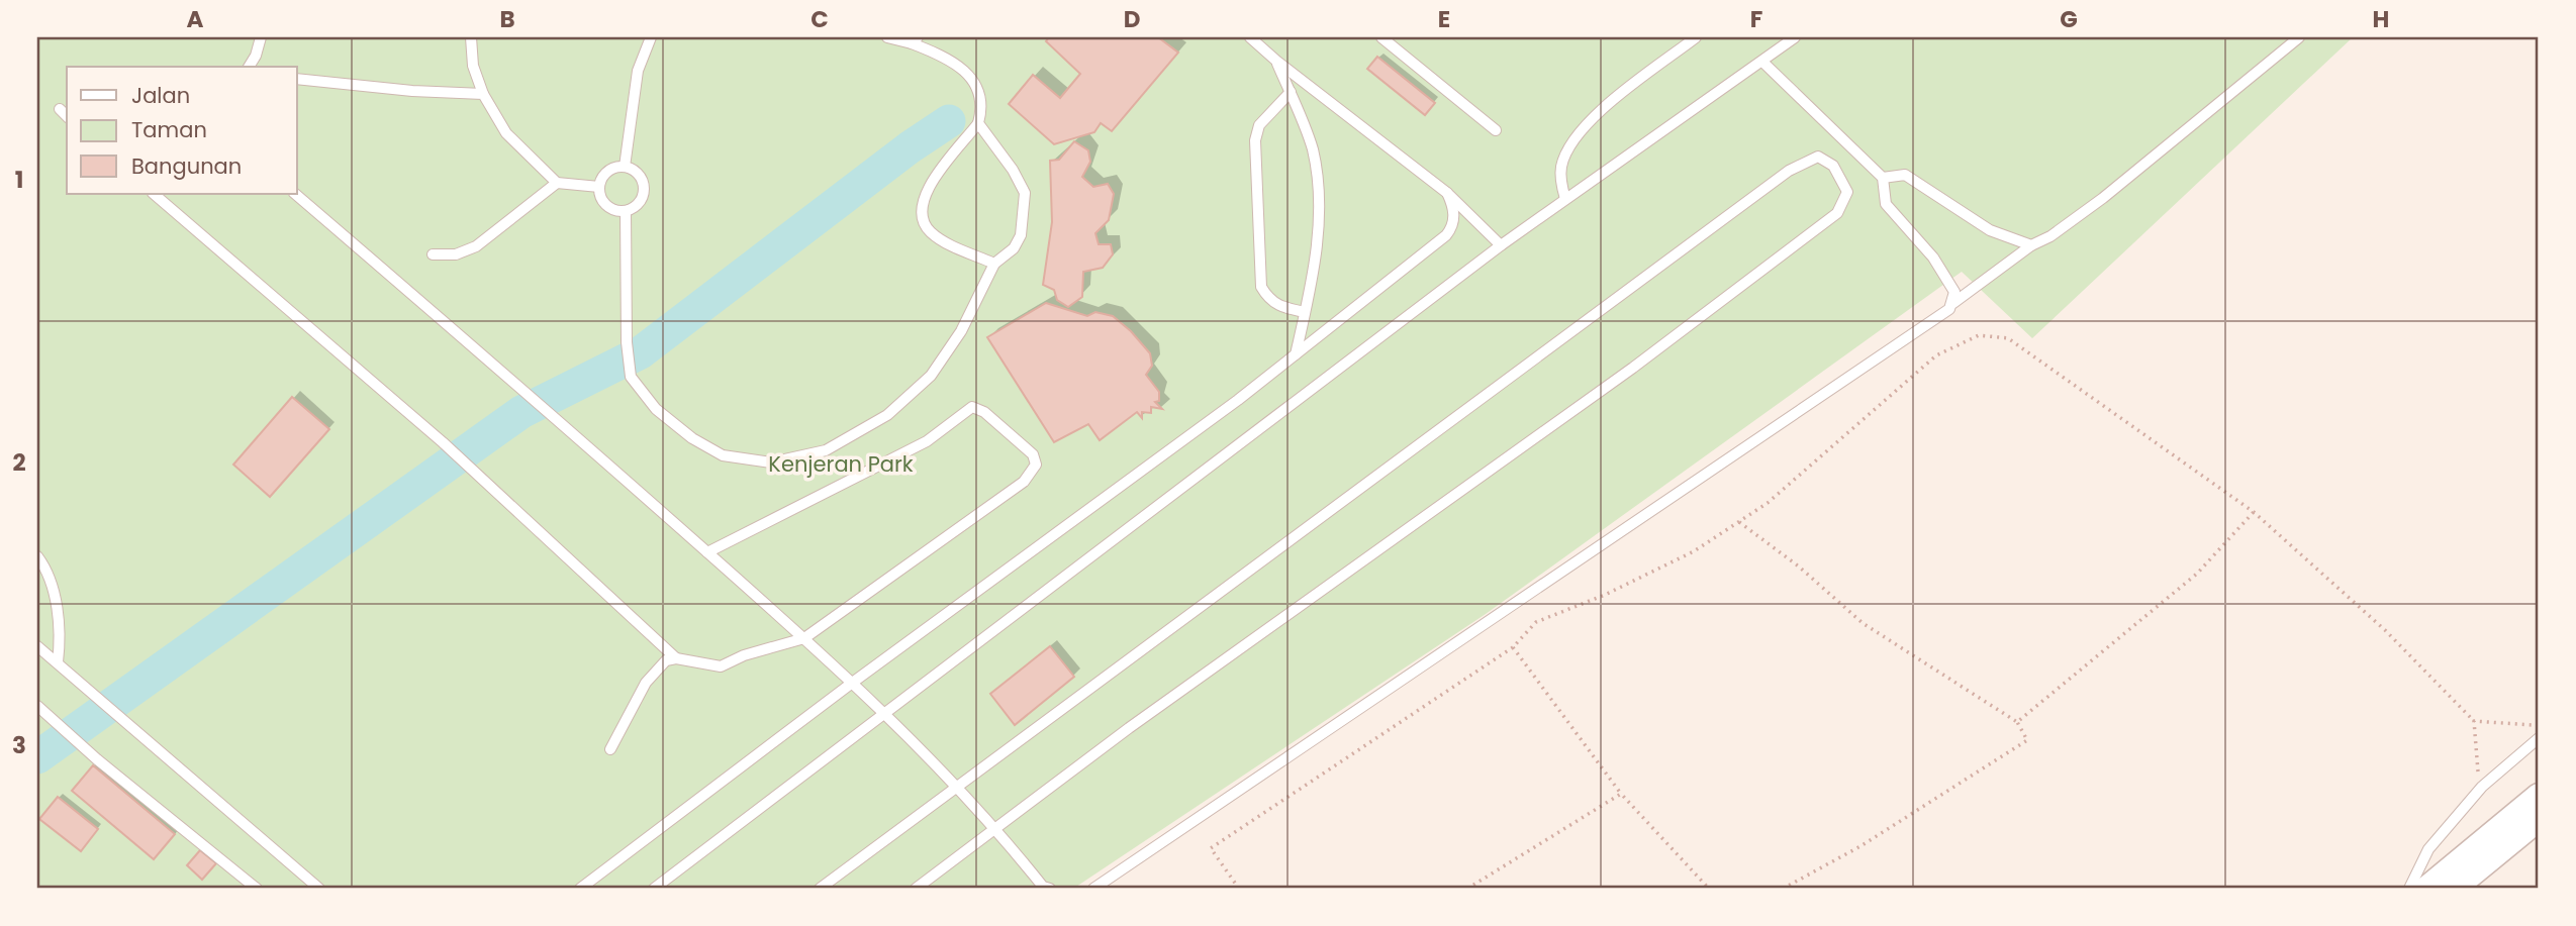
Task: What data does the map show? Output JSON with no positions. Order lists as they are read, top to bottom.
{
  "parks": ["Kenjeran Park"],
  "legend": ["Jalan", "Taman", "Bangunan"],
  "grid": {
    "columns": [
      "A",
      "B",
      "C",
      "D",
      "E",
      "F",
      "G",
      "H"
    ],
    "rows": ["1", "2", "3"]
  }
}
